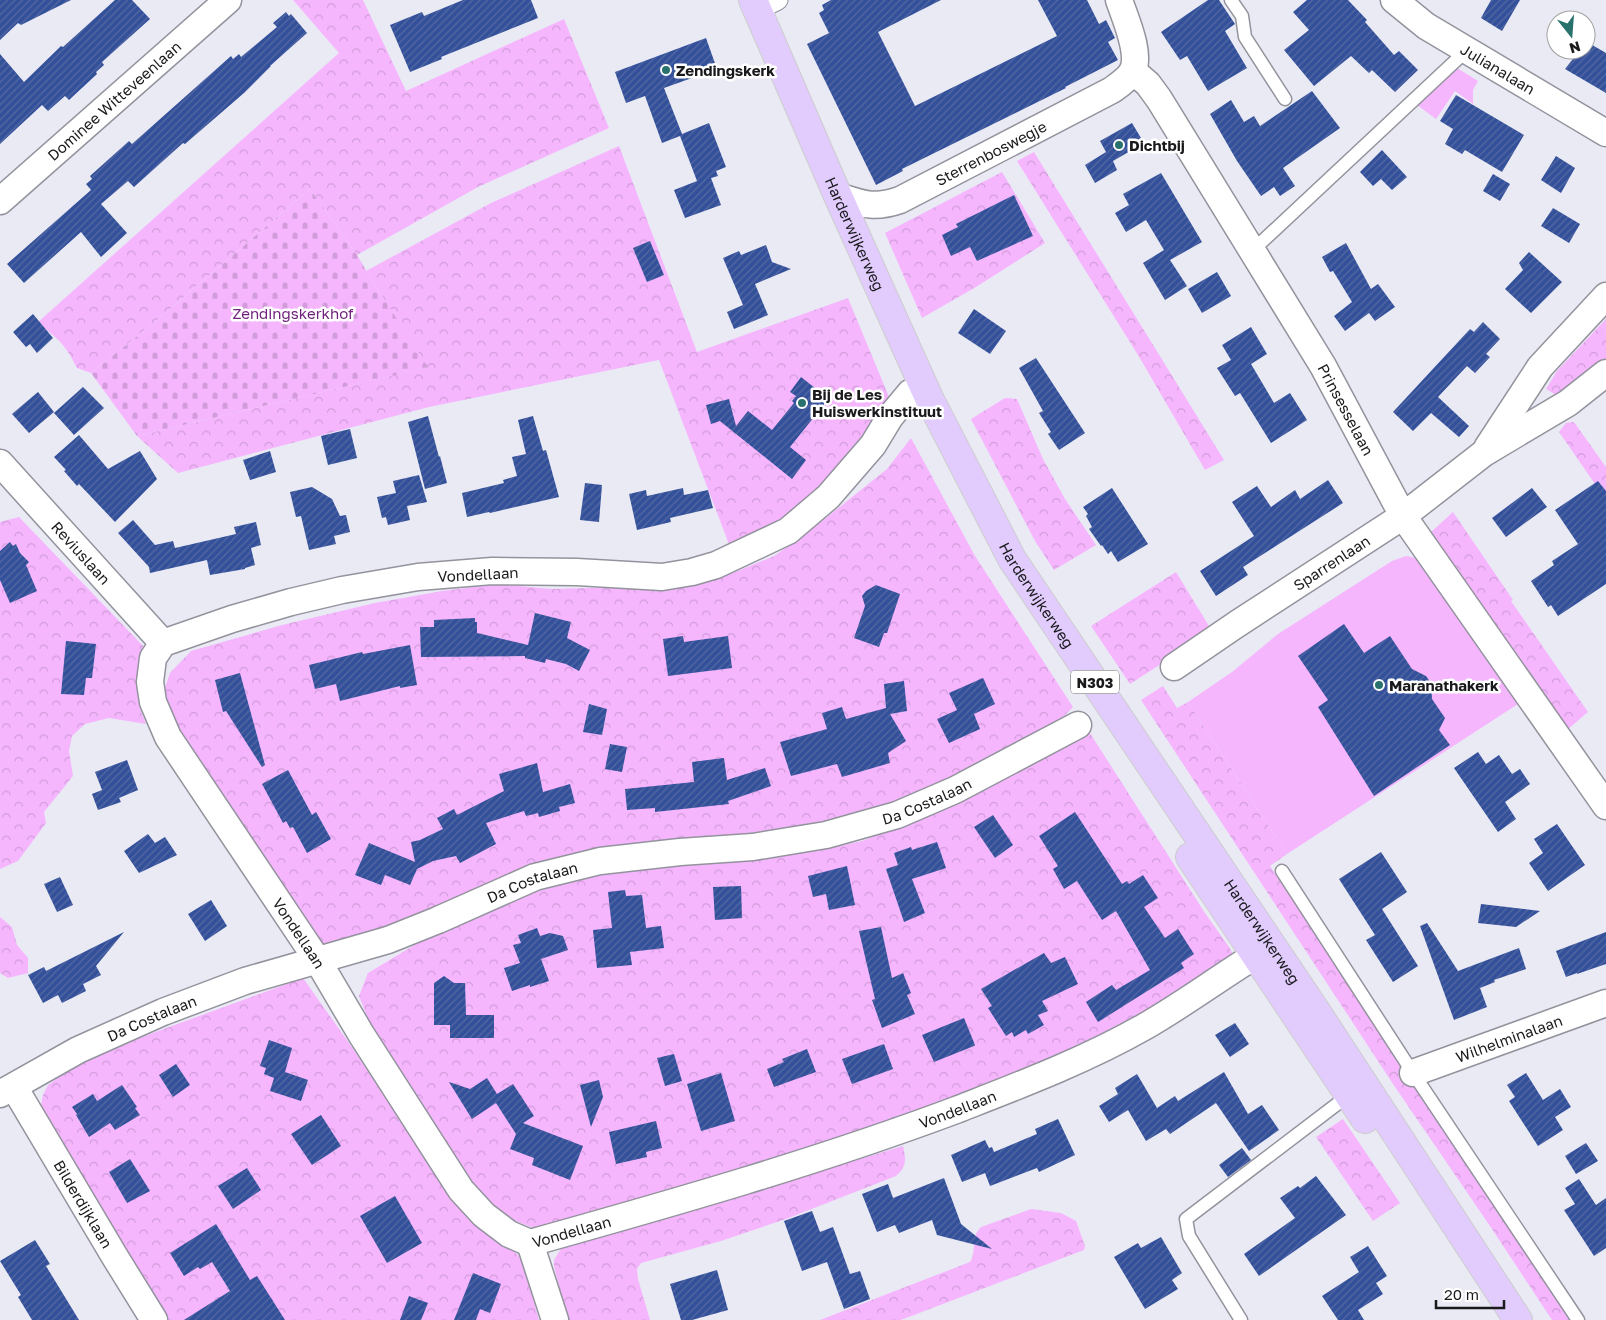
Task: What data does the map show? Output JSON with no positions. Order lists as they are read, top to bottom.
{
  "streets": {
    "main road": ["Harderwijkerweg", "N303"],
    "street": [
      "Julianalaan",
      "Dominee Witteveenlaan",
      "Sterrenboswegje",
      "Prinsesselaan",
      "Reviuslaan",
      "Sparrenlaan",
      "Vondellaan",
      "Da Costalaan",
      "Wilhelminalaan",
      "Bilderdijklaan"
    ]
  },
  "crossings": [
    ["Sterrenboswegje", "Harderwijkerweg"],
    ["Sterrenboswegje", "Prinsesselaan"],
    ["Harderwijkerweg", "Vondellaan"],
    ["Prinsesselaan", "Sparrenlaan"],
    ["Reviuslaan", "Vondellaan"],
    ["Vondellaan", "Da Costalaan"],
    ["Da Costalaan", "Bilderdijklaan"]
  ],
  "parks": ["Zendingskerkhof"],
  "places": [
    "Zendingskerk",
    "Dichtbij",
    "Bij de Les Huiswerkinstituut",
    "Maranathakerk"
  ],
  "scale_bar": "20 m",
  "north": "bottom"
}
